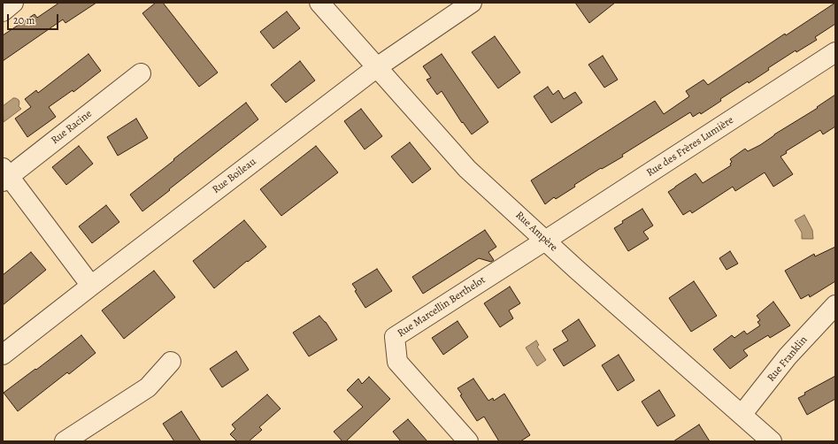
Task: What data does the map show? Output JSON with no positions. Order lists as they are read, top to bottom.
{
  "streets": {
    "street": [
      "Rue Racine",
      "Rue des Frères Lumière",
      "Rue Boileau",
      "Rue Ampère",
      "Rue Marcellin Berthelot",
      "Rue Franklin"
    ]
  },
  "crossings": [
    ["Rue des Frères Lumière", "Rue Ampère"],
    ["Rue des Frères Lumière", "Rue Marcellin Berthelot"],
    ["Rue Boileau", "Rue Ampère"],
    ["Rue Ampère", "Rue Marcellin Berthelot"],
    ["Rue Ampère", "Rue Franklin"]
  ],
  "scale_bar": "20 m"
}
